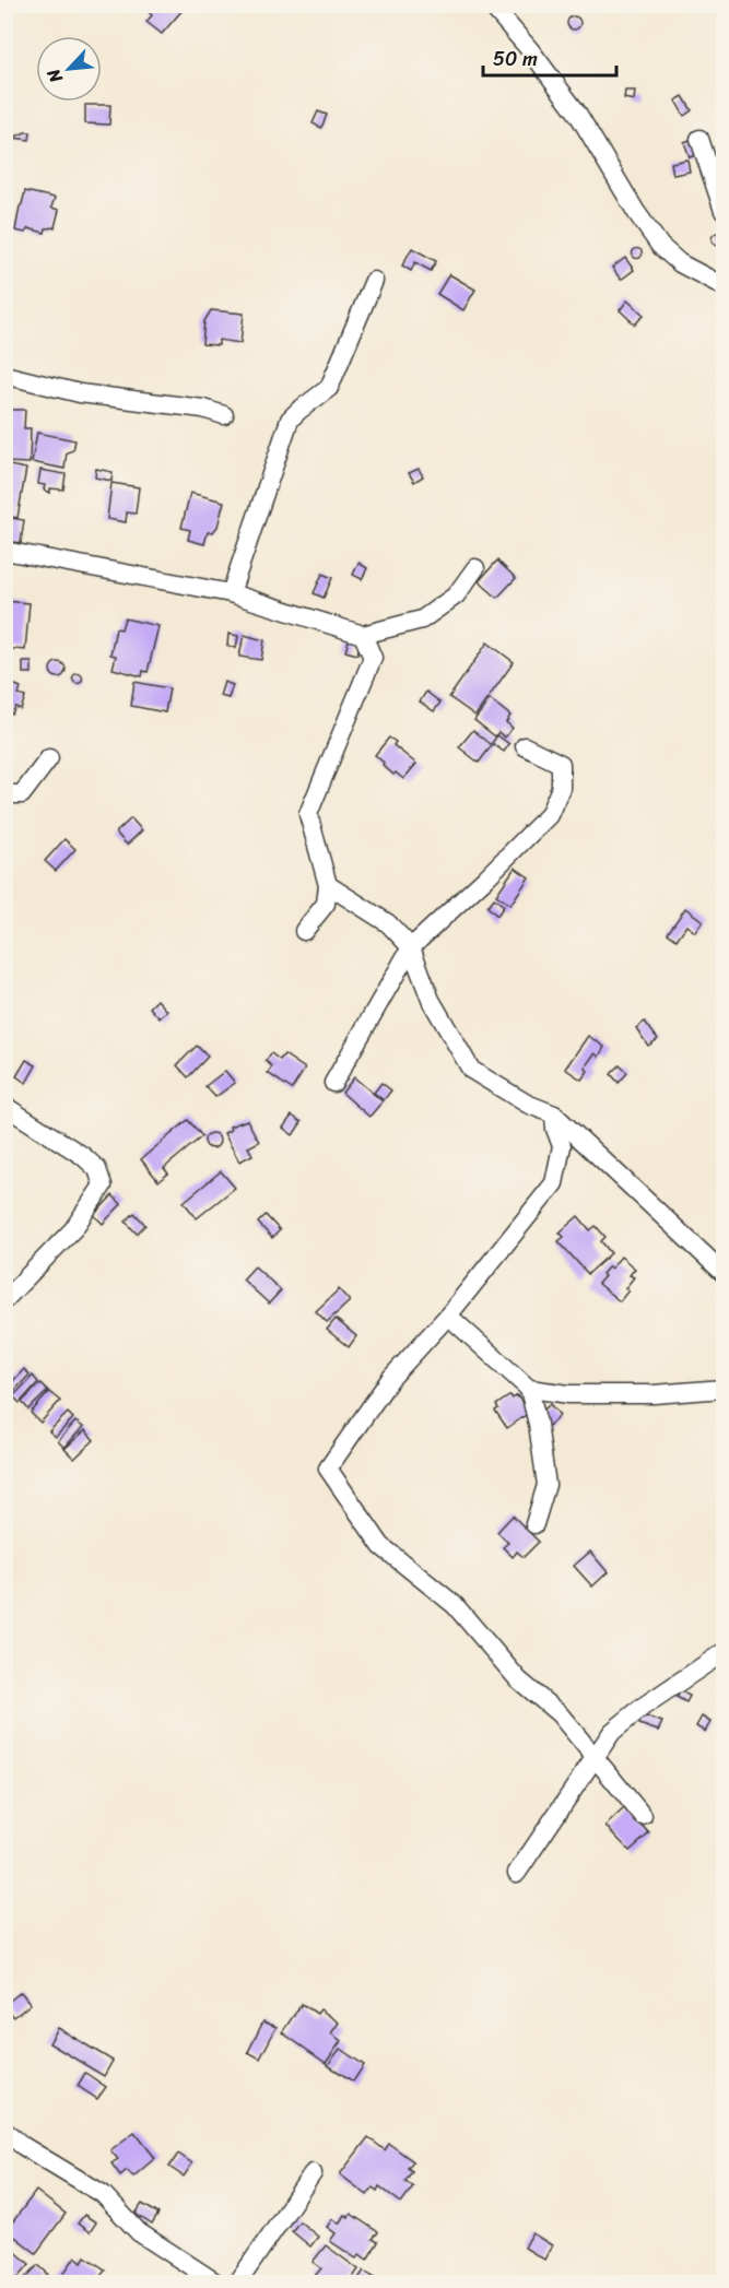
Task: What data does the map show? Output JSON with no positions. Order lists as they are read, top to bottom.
{
  "scale_bar": "50 m",
  "north": "bottom left"
}
